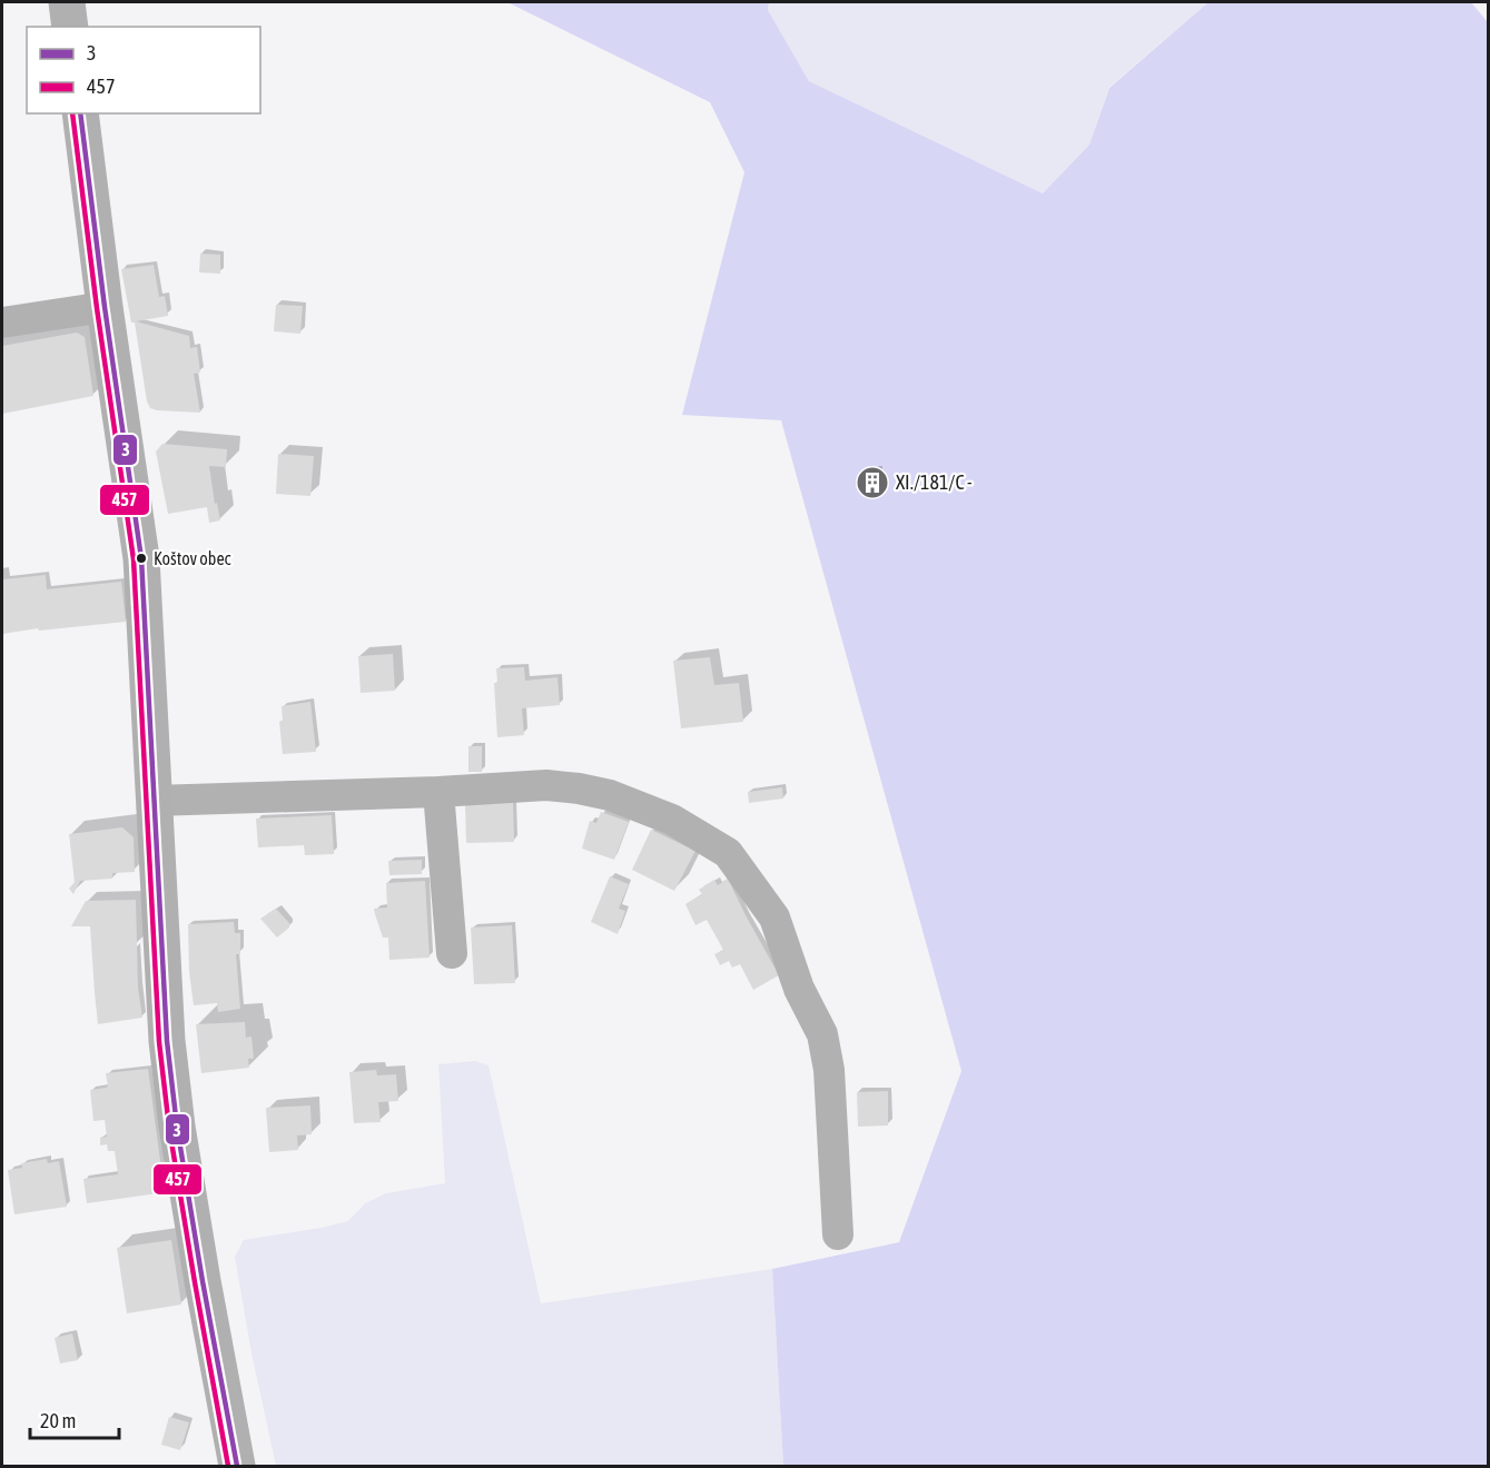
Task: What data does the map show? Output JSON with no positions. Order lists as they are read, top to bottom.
{
  "places": {
    "building": ["XI./181/C -"],
    "other": ["Koštov obec"]
  },
  "lines": ["transit line 3", "transit line 457"],
  "legend": ["3", "457"],
  "scale_bar": "20 m"
}
